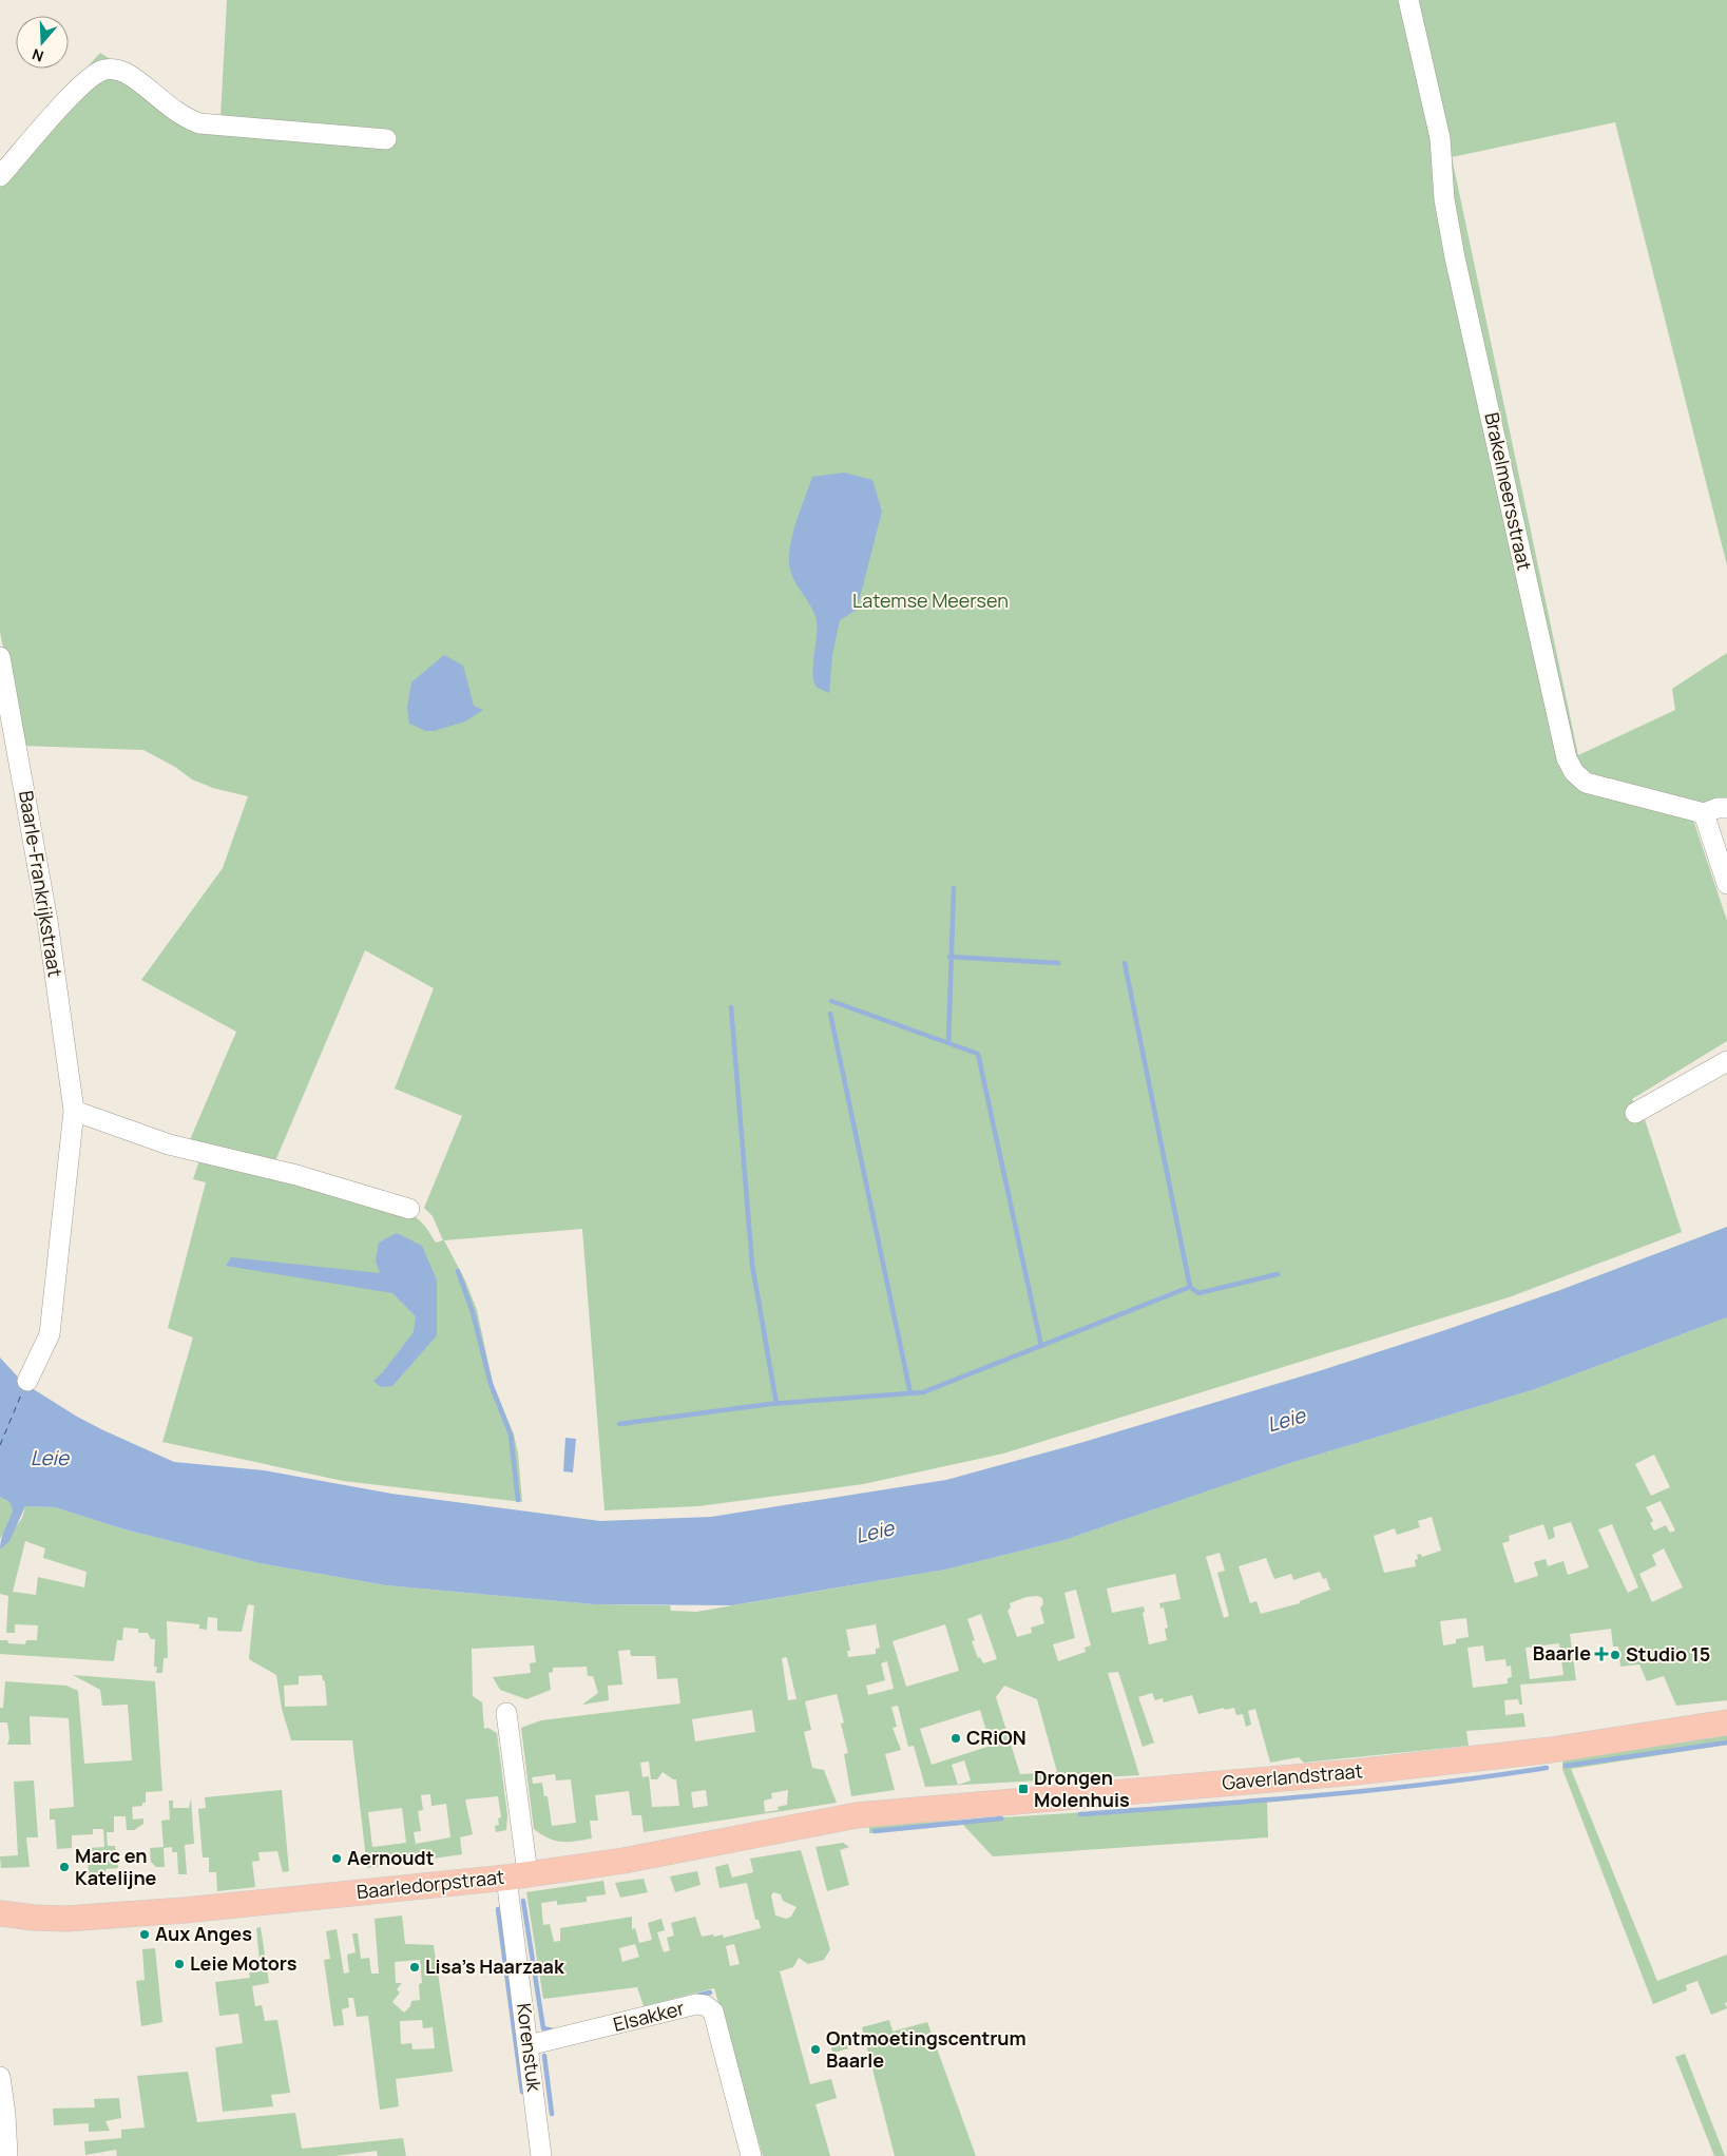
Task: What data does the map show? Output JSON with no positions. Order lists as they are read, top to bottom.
{
  "streets": {
    "main road": ["Gaverlandstraat", "Baarledorpstraat"],
    "street": [
      "Brakelmeersstraat",
      "Baarle-Frankrijkstraat",
      "Elsakker",
      "Korenstuk"
    ]
  },
  "crossings": [
    ["Gaverlandstraat", "Baarledorpstraat"],
    ["Baarledorpstraat", "Korenstuk"],
    ["Elsakker", "Korenstuk"]
  ],
  "water": ["Leie"],
  "parks": ["Latemse Meersen"],
  "places": {
    "health": ["Baarle"],
    "other": [
      "Studio 15",
      "CRiON",
      "Aernoudt",
      "Marc en Katelijne",
      "Aux Anges",
      "Leie Motors",
      "Lisa's Haarzaak",
      "Ontmoetingscentrum Baarle"
    ],
    "transit": ["Drongen Molenhuis"]
  },
  "north": "bottom"
}
